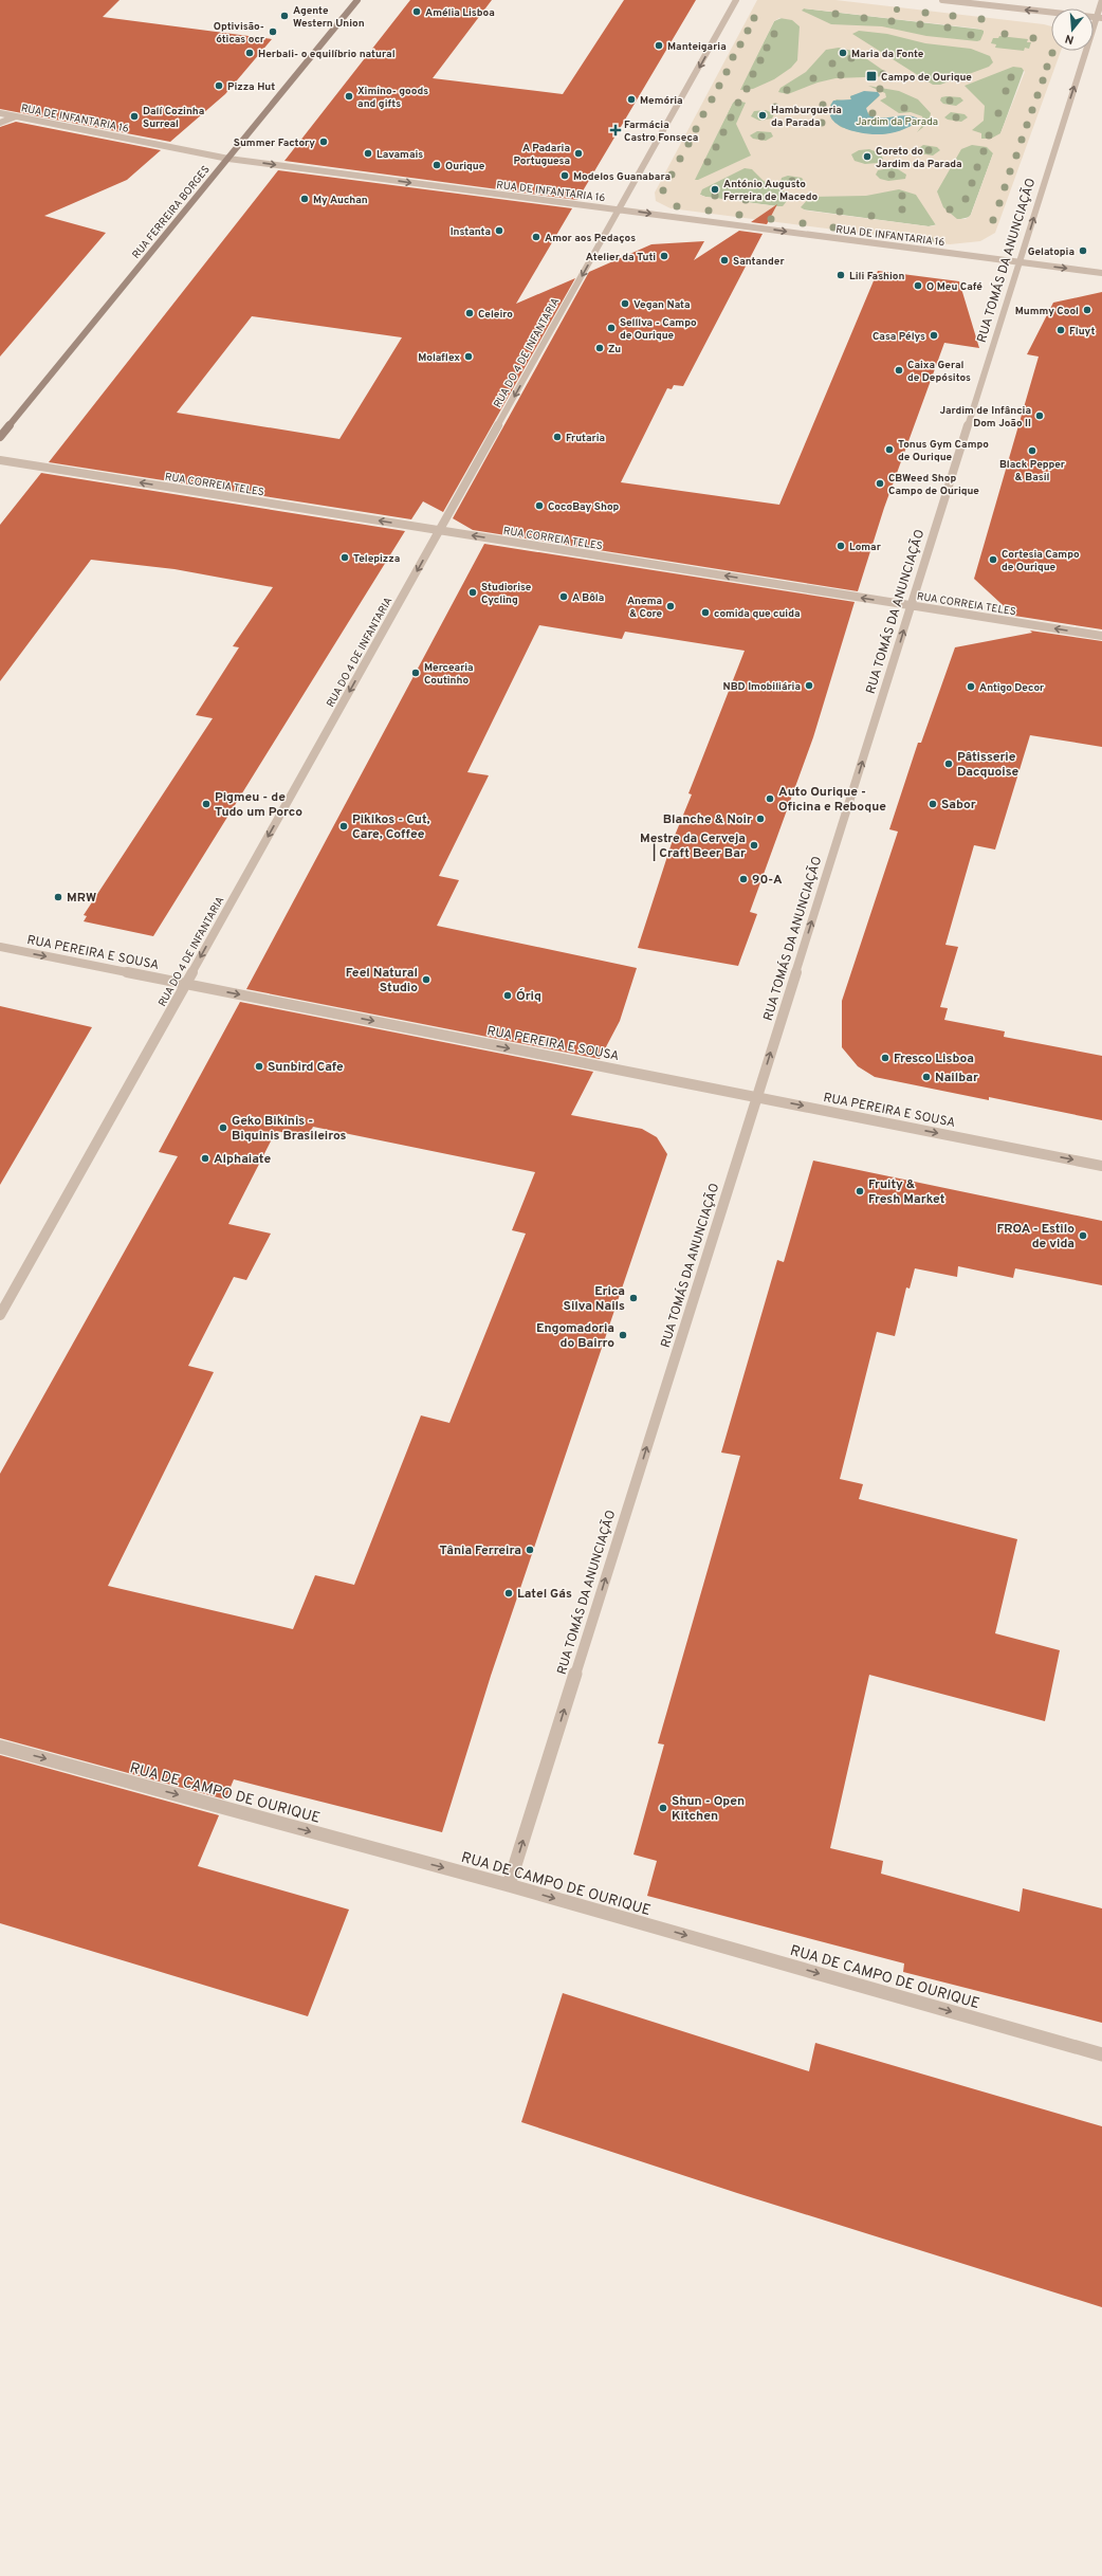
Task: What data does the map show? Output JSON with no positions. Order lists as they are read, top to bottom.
{
  "streets": {
    "main road": ["RUA FERREIRA BORGES"],
    "street": [
      "RUA DE INFANTARIA 16",
      "RUA TOMÁS DA ANUNCIAÇÃO",
      "RUA DO 4 DE INFANTARIA",
      "RUA CORREIA TELES",
      "RUA PEREIRA E SOUSA",
      "RUA DE CAMPO DE OURIQUE"
    ]
  },
  "crossings": [
    ["RUA DE INFANTARIA 16", "RUA FERREIRA BORGES"],
    ["RUA DE INFANTARIA 16", "RUA TOMÁS DA ANUNCIAÇÃO"],
    ["RUA DE INFANTARIA 16", "RUA DO 4 DE INFANTARIA"],
    ["RUA TOMÁS DA ANUNCIAÇÃO", "RUA CORREIA TELES"],
    ["RUA TOMÁS DA ANUNCIAÇÃO", "RUA PEREIRA E SOUSA"],
    ["RUA TOMÁS DA ANUNCIAÇÃO", "RUA DE CAMPO DE OURIQUE"],
    ["RUA DO 4 DE INFANTARIA", "RUA CORREIA TELES"],
    ["RUA DO 4 DE INFANTARIA", "RUA PEREIRA E SOUSA"]
  ],
  "one_way": [
    "RUA DE INFANTARIA 16",
    "RUA TOMÁS DA ANUNCIAÇÃO",
    "RUA DO 4 DE INFANTARIA",
    "RUA CORREIA TELES",
    "RUA PEREIRA E SOUSA",
    "RUA DE CAMPO DE OURIQUE"
  ],
  "parks": ["Jardim da Parada"],
  "places": {
    "other": [
      "Amélia Lisboa",
      "Agente Western Union",
      "Optivisão- óticas ocr",
      "Manteigaria",
      "Herbali- o equilíbrio natural",
      "Maria da Fonte",
      "Pizza Hut",
      "Ximino- goods and gifts",
      "Memória",
      "Hamburgueria da Parada",
      "Dalí Cozinha Surreal",
      "Summer Factory",
      "Lavamais",
      "A Padaria Portuguesa",
      "Coreto do Jardim da Parada",
      "Ourique",
      "Modelos Guanabara",
      "António Augusto Ferreira de Macedo",
      "My Auchan",
      "Instanta",
      "Amor aos Pedaços",
      "Gelatopia",
      "Atelier da Tuti",
      "Santander",
      "Lili Fashion",
      "O Meu Café",
      "Vegan Nata",
      "Mummy Cool",
      "Celeiro",
      "Selllva - Campo de Ourique",
      "Fluyt",
      "Casa Pélys",
      "Zu",
      "Molaflex",
      "Caixa Geral de Depósitos",
      "Jardim de Infância Dom João II",
      "Frutaria",
      "Tonus Gym Campo de Ourique",
      "Black Pepper & Basil",
      "CBWeed Shop Campo de Ourique",
      "CocoBay Shop",
      "Lomar",
      "Telepizza",
      "Cortesia Campo de Ourique",
      "Studiorise Cycling",
      "A Bôla",
      "Anema & Core",
      "comida que cuida",
      "Mercearia Coutinho",
      "NBD Imobiliária",
      "Antigo Decor",
      "Pâtisserie Dacquoise",
      "Auto Ourique - Oficina e Reboque",
      "Pigmeu - de Tudo um Porco",
      "Sabor",
      "Blanche & Noir",
      "Pikikos - Cut, Care, Coffee",
      "Mestre da Cerveja | Craft Beer Bar",
      "90-A",
      "MRW",
      "Feel Natural Studio",
      "Óriq",
      "Fresco Lisboa",
      "Sunbird Cafe",
      "Nailbar",
      "Geko Bikinis - Biquinis Brasileiros",
      "Alphaiate",
      "Fruity & Fresh Market",
      "FROA - Estilo de vida",
      "Erica Silva Nails",
      "Engomadoria do Bairro",
      "Tânia Ferreira",
      "Latel Gás",
      "Shun - Open Kitchen"
    ],
    "transit": ["Campo de Ourique"],
    "health": ["Farmácia Castro Fonseca"]
  },
  "north": "bottom"
}
